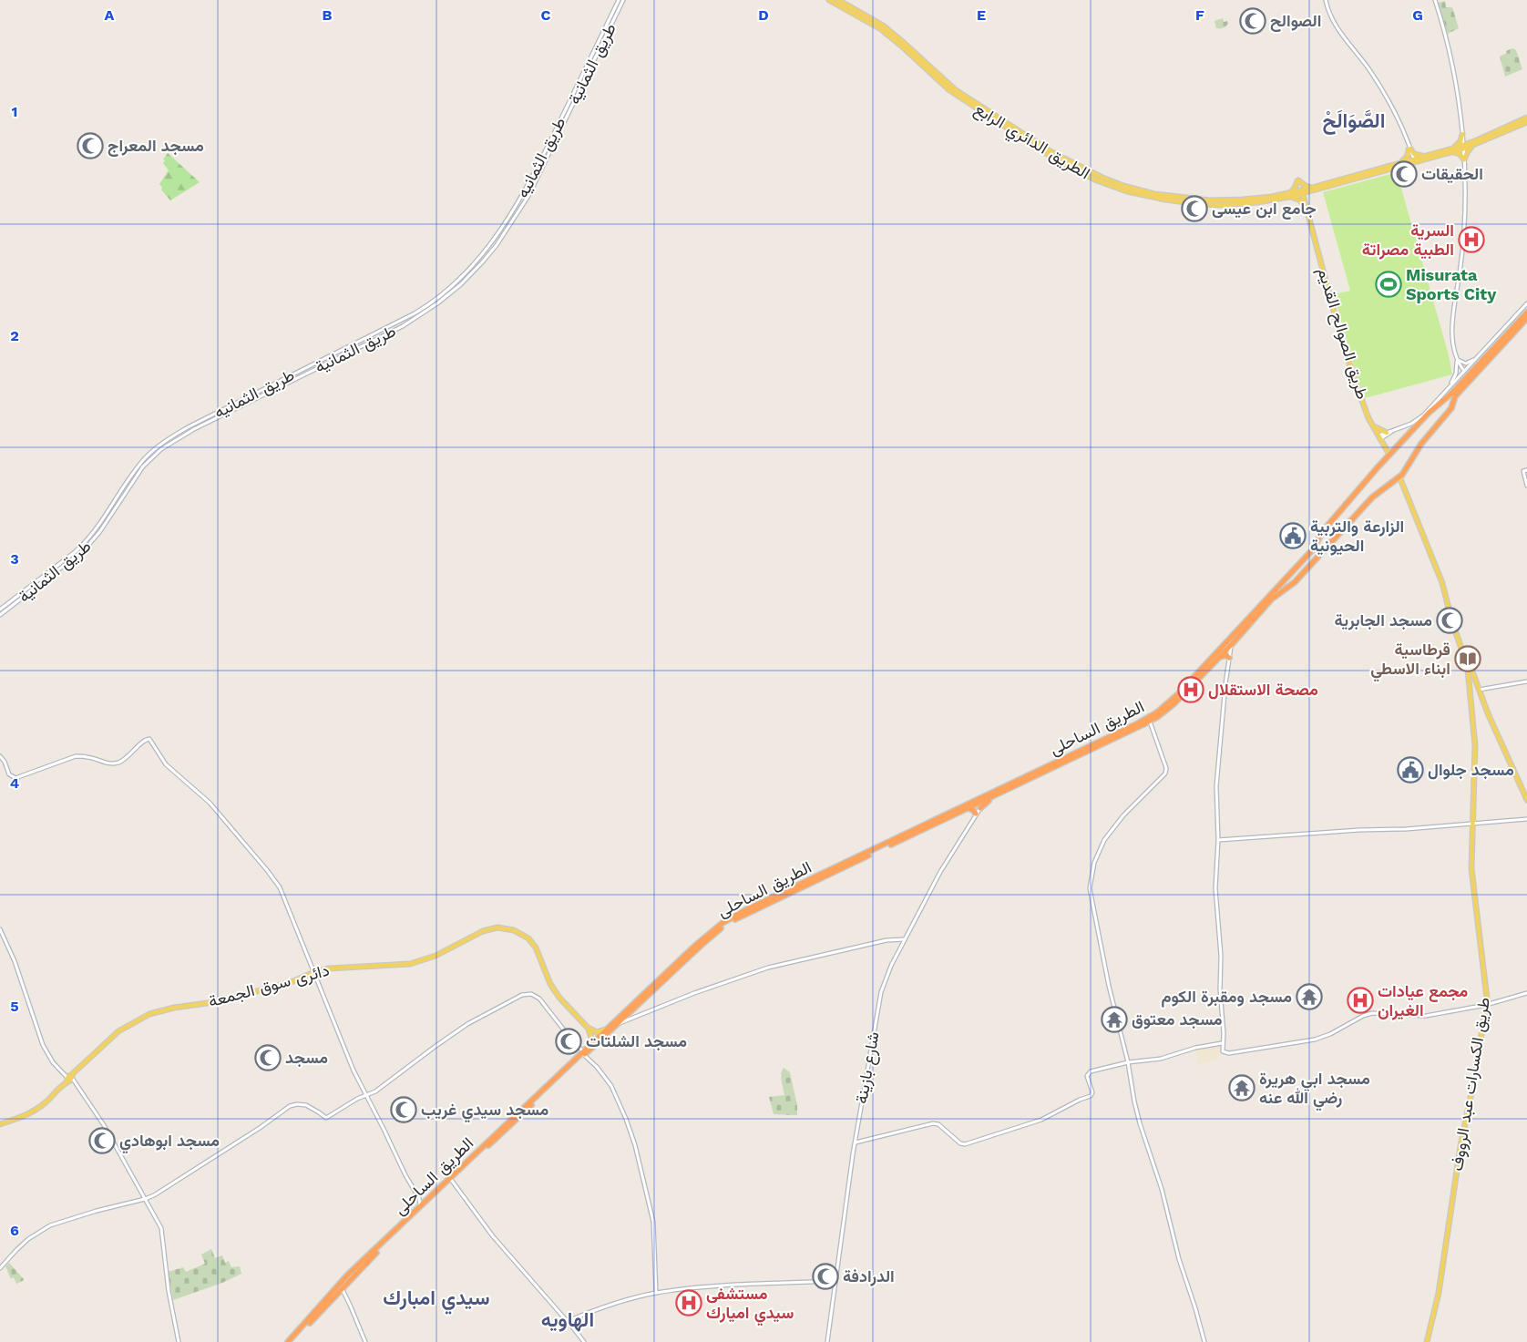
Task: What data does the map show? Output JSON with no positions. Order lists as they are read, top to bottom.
{
  "streets": {
    "highway": ["الطريق الساحلى"],
    "main road": [
      "الطريق الدائري الرابع",
      "طريق الصوالح القديم",
      "دائرى سوق الجمعة",
      "طريق الكسارات عبد الرووف"
    ],
    "street": ["طريق الثمانية", "طريق الثمانيه", "شارع بازينة"]
  },
  "crossings": [
    ["الطريق الدائري الرابع", "طريق الصوالح القديم"],
    ["طريق الصوالح القديم", "الطريق الساحلى"],
    ["الطريق الساحلى", "شارع بازينة"]
  ],
  "districts": ["الصَّوَالَحْ", "سيدي امبارك", "الهاويه"],
  "places": {
    "mosque": [
      "الصوالح",
      "مسجد المعراج",
      "الحقيقات",
      "جامع ابن عيسى",
      "مسجد الجابرية",
      "مسجد الشلتات",
      "مسجد",
      "مسجد سيدي غريب",
      "مسجد ابوهادي",
      "الدرادفة"
    ],
    "hospital": [
      "السرية الطبية مصراتة",
      "مصحة الاستقلال",
      "مجمع عيادات الغيران",
      "مستشفى سيدي اميارك"
    ],
    "sports": ["Misurata Sports City"],
    "public building": ["الزارعة والتربية الحيونية", "مسجد جلوال"],
    "library": ["قرطاسية ابناء الاسطي"],
    "temple": ["مسجد ومقبرة الكوم", "مسجد معتوق", "مسجد ابي هريرة رضي الله عنه"]
  },
  "grid": {
    "columns": [
      "A",
      "B",
      "C",
      "D",
      "E",
      "F",
      "G"
    ],
    "rows": [
      "1",
      "2",
      "3",
      "4",
      "5",
      "6"
    ]
  }
}
